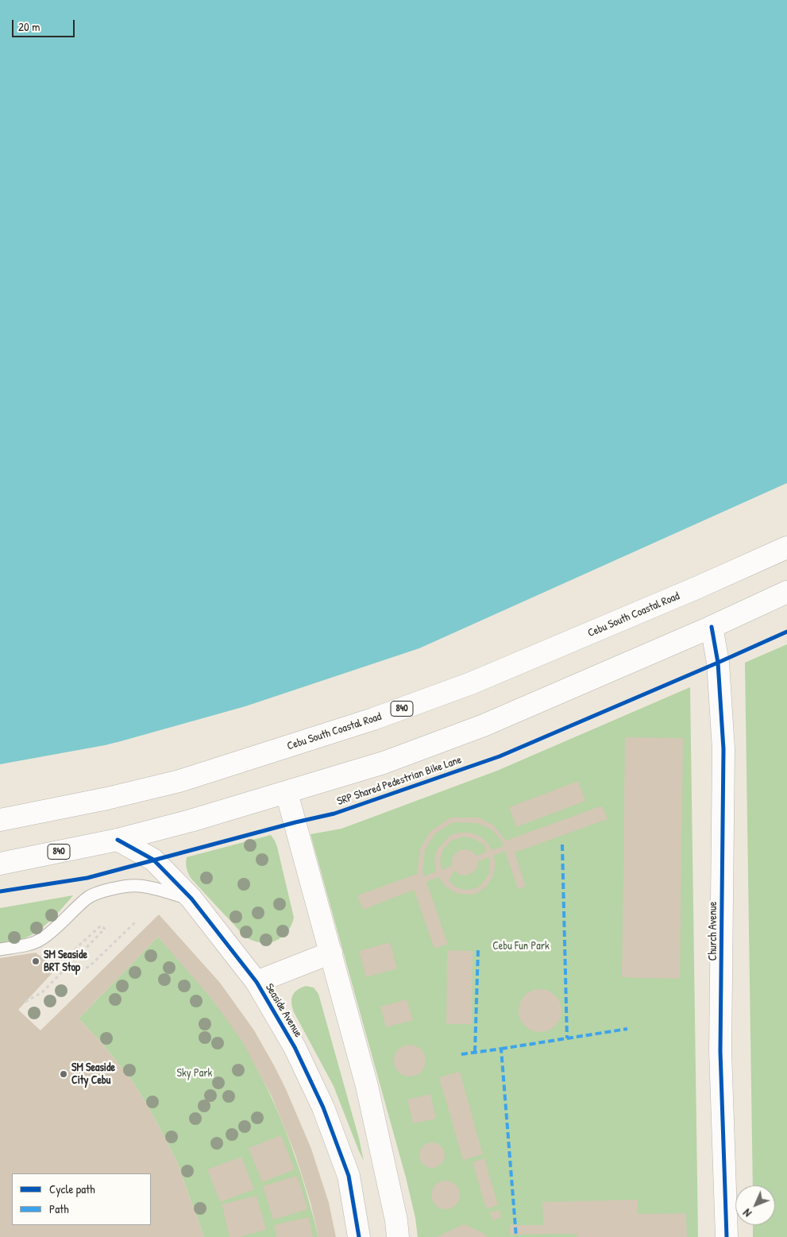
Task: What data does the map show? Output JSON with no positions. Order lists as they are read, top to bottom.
{
  "streets": {
    "main road": [
      "Cebu South Coastal Road",
      "840",
      "Church Avenue",
      "Seaside Avenue"
    ],
    "cycle path": ["SRP Shared Pedestrian Bike Lane"]
  },
  "crossings": [
    ["840", "Church Avenue"],
    ["840", "Seaside Avenue"]
  ],
  "parks": ["Cebu Fun Park", "Sky Park"],
  "places": ["SM Seaside BRT Stop", "SM Seaside City Cebu"],
  "legend": ["Cycle path", "Path"],
  "scale_bar": "20 m",
  "north": "bottom left"
}
